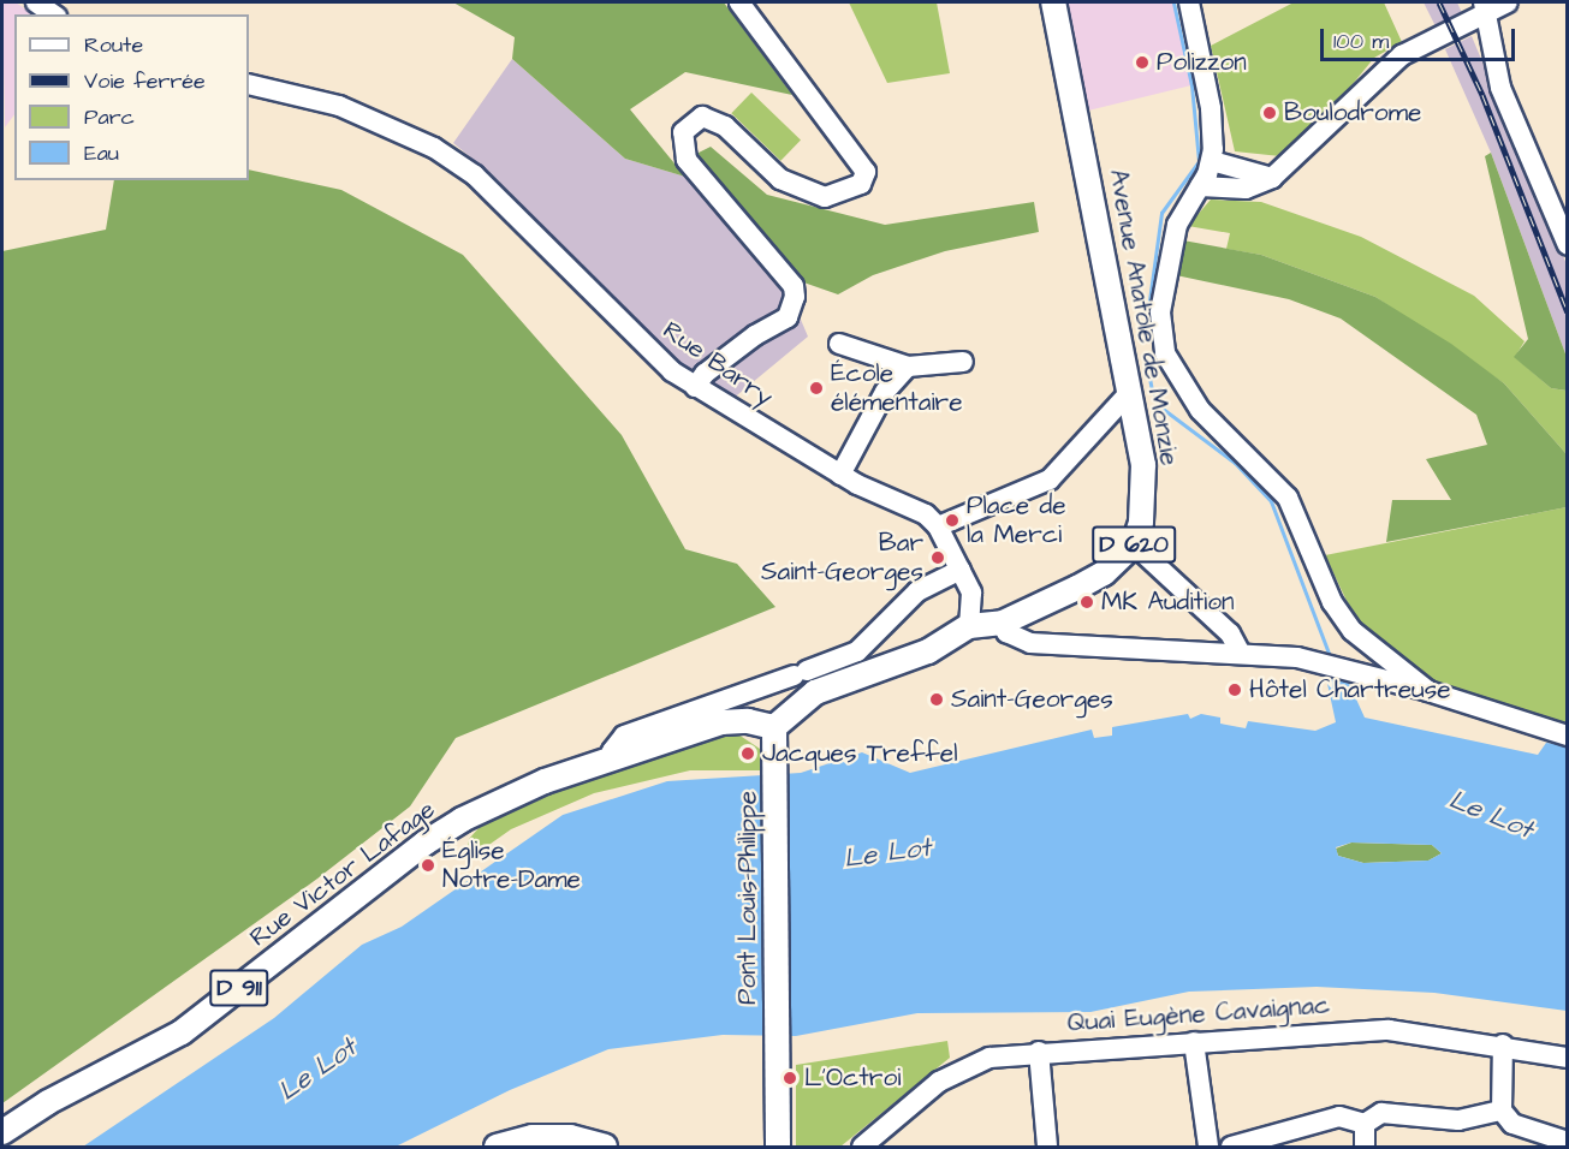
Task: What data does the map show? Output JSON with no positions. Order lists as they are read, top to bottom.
{
  "streets": {
    "main road": [
      "Avenue Anatole de Monzie",
      "D 620",
      "Rue Victor Lafage",
      "Pont Louis-Philippe",
      "D 911"
    ],
    "street": ["Rue Barry", "Quai Eugène Cavaignac"]
  },
  "crossings": [
    ["Avenue Anatole de Monzie", "D 620"],
    ["D 620", "Pont Louis-Philippe"],
    ["D 620", "D 911"],
    ["Rue Victor Lafage", "D 911"],
    ["Pont Louis-Philippe", "D 911"]
  ],
  "water": ["Le Lot"],
  "places": [
    "Polizzon",
    "Boulodrome",
    "École élémentaire",
    "Place de la Merci",
    "Bar Saint-Georges",
    "MK Audition",
    "Hôtel Chartreuse",
    "Saint-Georges",
    "Jacques Treffel",
    "Église Notre-Dame",
    "L'Octroi"
  ],
  "legend": [
    "Route",
    "Voie ferrée",
    "Parc",
    "Eau"
  ],
  "scale_bar": "100 m"
}
